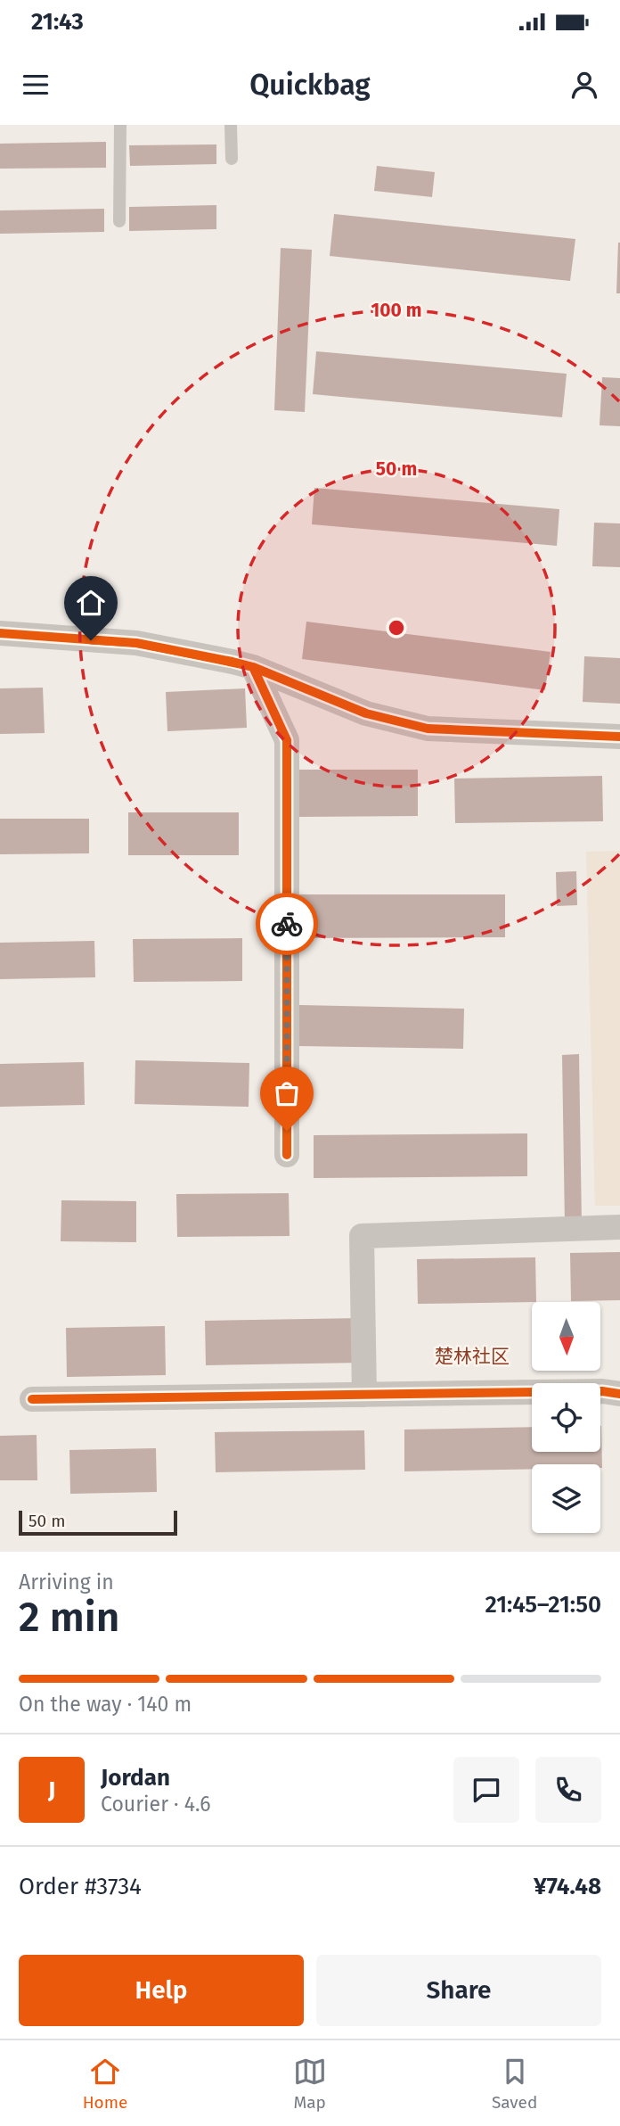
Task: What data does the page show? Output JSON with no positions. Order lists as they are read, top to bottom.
{
  "districts": ["楚林社区"],
  "scale_bar": "50 m",
  "north": "bottom",
  "page": {
    "status": "21:43",
    "header": "Quickbag",
    "scale": "50 m",
    "heading": ["2 min", "Arriving in", "21:45–21:50"],
    "panel": [
      "Jordan",
      "Courier · 4.6",
      "Order #3734",
      "¥74.48"
    ],
    "bar": "On the way · 140 m",
    "round": "J",
    "buttons": ["Help", "Share"],
    "tabs": ["Home", "Map", "Saved"]
  },
  "rings": ["100 m", "50 m"]
}
